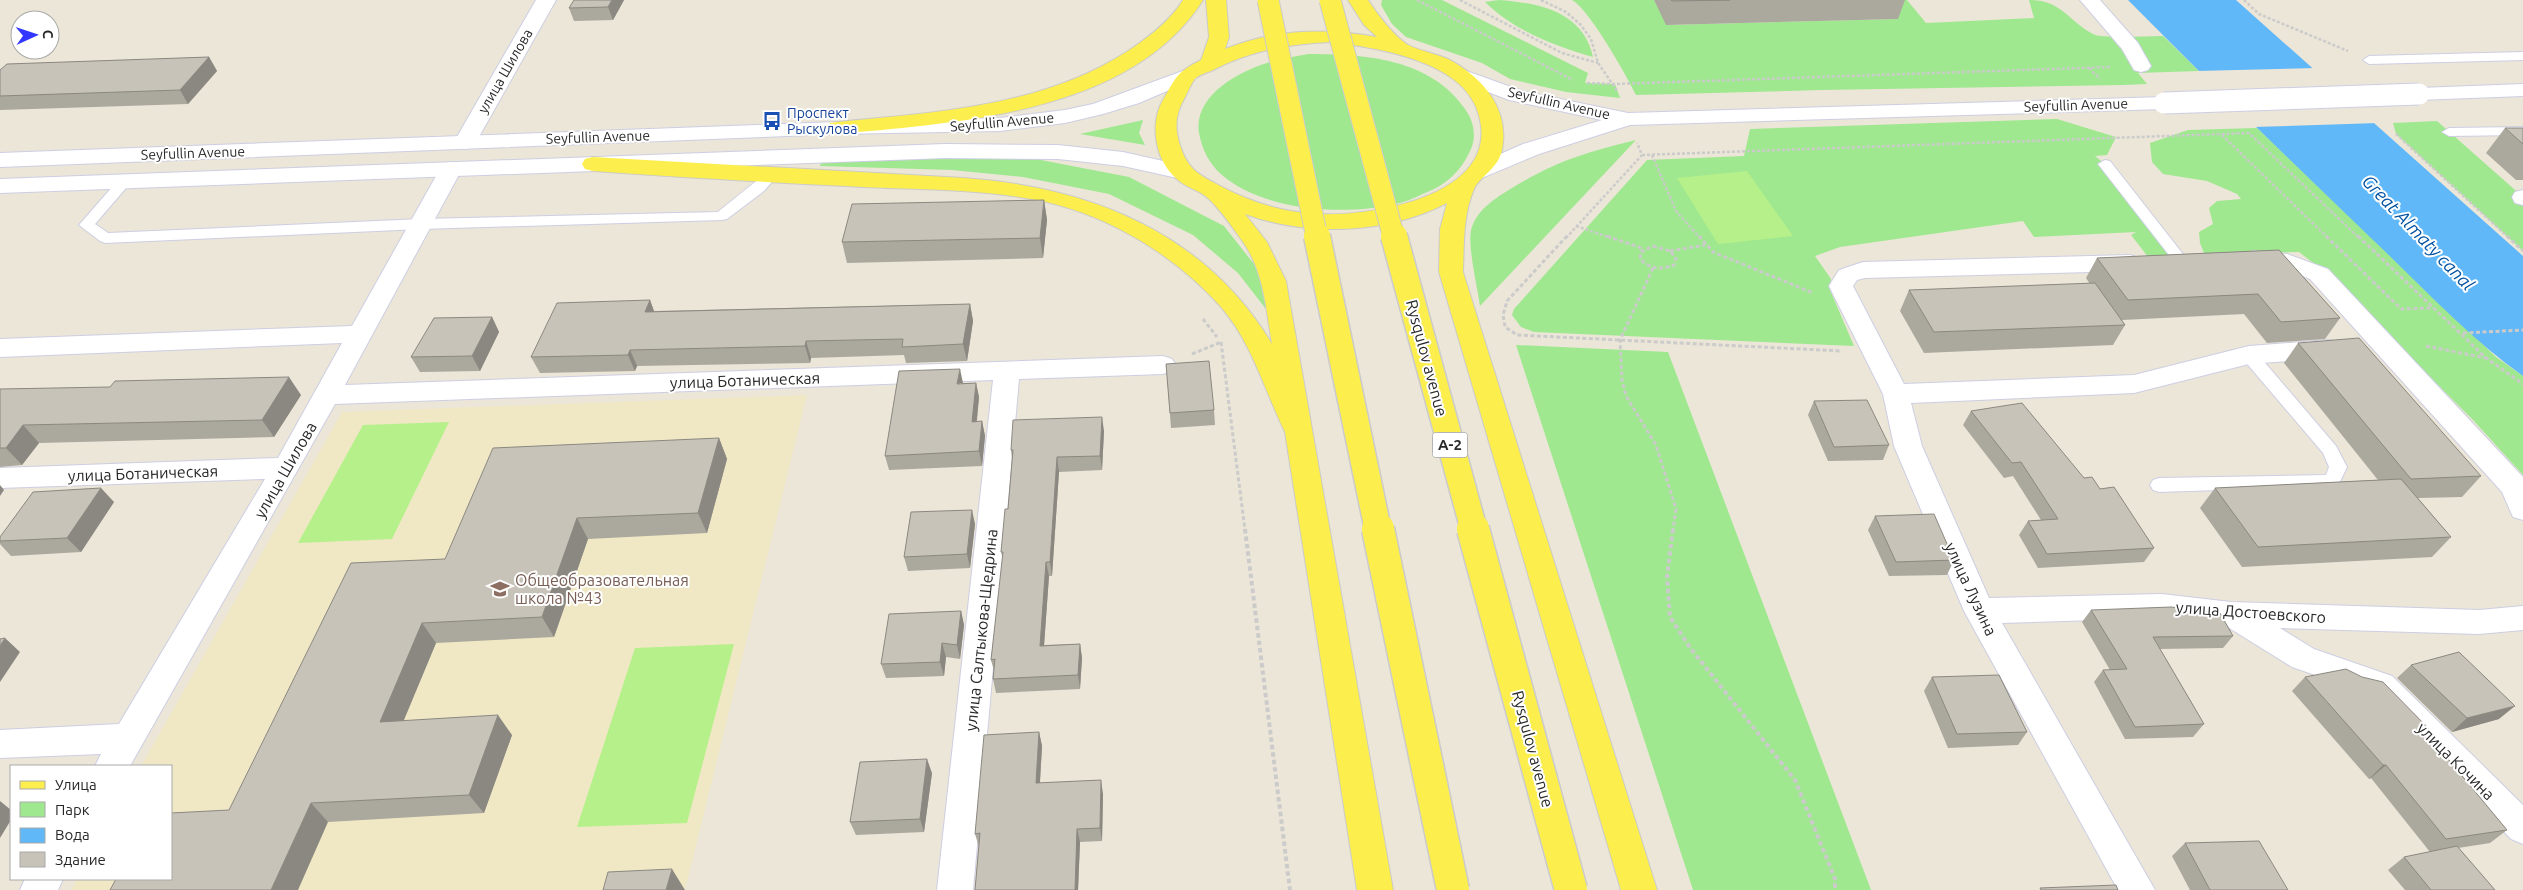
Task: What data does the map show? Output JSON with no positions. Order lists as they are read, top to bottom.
{
  "streets": {
    "main road": ["Rysqulov avenue", "A-2"],
    "street": [
      "улица Шилова",
      "Seyfullin Avenue",
      "улица Ботаническая",
      "улица Лузина",
      "улица Достоевского",
      "улица Салтыкова-Щедрина",
      "улица Кочина"
    ]
  },
  "crossings": [
    ["улица Шилова", "Seyfullin Avenue"],
    ["улица Шилова", "улица Ботаническая"],
    ["улица Ботаническая", "улица Салтыкова-Щедрина"],
    ["улица Лузина", "улица Достоевского"],
    ["улица Достоевского", "улица Кочина"]
  ],
  "water": ["Great Almaty canal"],
  "places": {
    "bus stop": ["Проспект Рыскулова"],
    "school or university": ["Общеобразовательная школа №43"]
  },
  "legend": [
    "Улица",
    "Парк",
    "Вода",
    "Здание"
  ],
  "north": "right"
}
